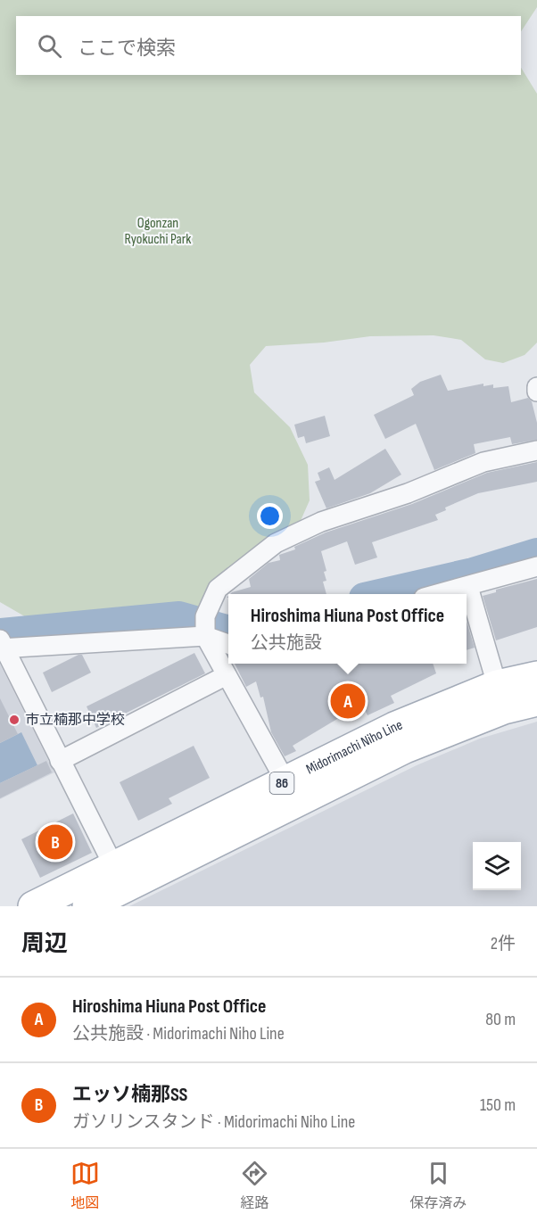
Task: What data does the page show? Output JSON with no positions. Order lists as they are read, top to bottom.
{
  "streets": {
    "main road": ["Midorimachi Niho Line", "86"]
  },
  "parks": ["Ogonzan Ryokuchi Park"],
  "places": ["市立楠那中学校"],
  "page": {
    "search": "ここで検索",
    "popup": ["Hiroshima Hiuna Post Office", "公共施設"],
    "pins": ["A", "B"],
    "heading": ["周辺", "2件"],
    "list": [
      {
        "mark": "A",
        "name": "Hiroshima Hiuna Post Office",
        "note": "公共施設 · Midorimachi Niho Line",
        "value": "80 m"
      },
      {
        "mark": "B",
        "name": "エッソ楠那SS",
        "note": "ガソリンスタンド · Midorimachi Niho Line",
        "value": "150 m"
      }
    ],
    "nav": ["地図", "経路", "保存済み"]
  }
}
